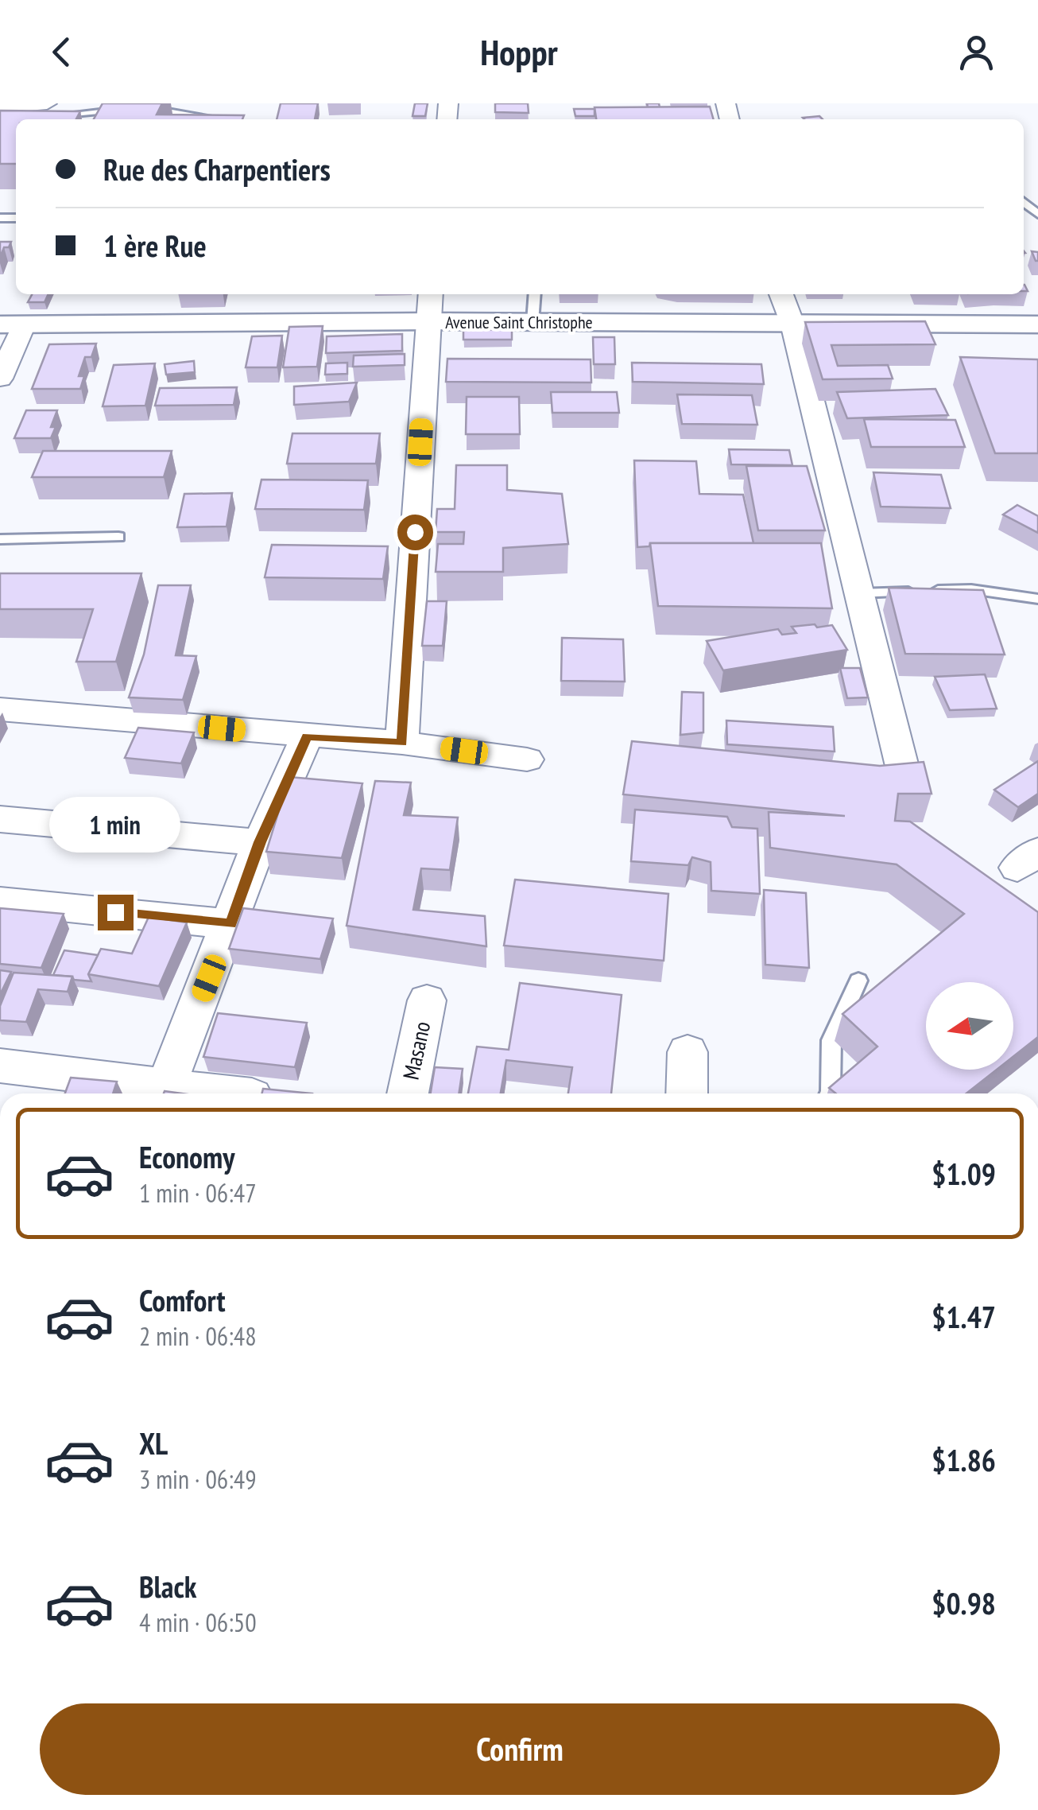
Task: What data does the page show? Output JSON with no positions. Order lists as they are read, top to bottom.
{
  "streets": {
    "street": ["Avenue Saint Christophe", "Masano"]
  },
  "north": "left",
  "page": {
    "header": "Hoppr",
    "banner": ["Rue des Charpentiers", "1 ère Rue"],
    "bubble": "1 min",
    "list": [
      {
        "name": "Economy",
        "note": "1 min · 06:47",
        "value": "$1.09"
      },
      {
        "name": "Comfort",
        "note": "2 min · 06:48",
        "value": "$1.47"
      },
      {
        "name": "XL",
        "note": "3 min · 06:49",
        "value": "$1.86"
      },
      {
        "name": "Black",
        "note": "4 min · 06:50",
        "value": "$0.98"
      }
    ],
    "buttons": "Confirm"
  }
}
